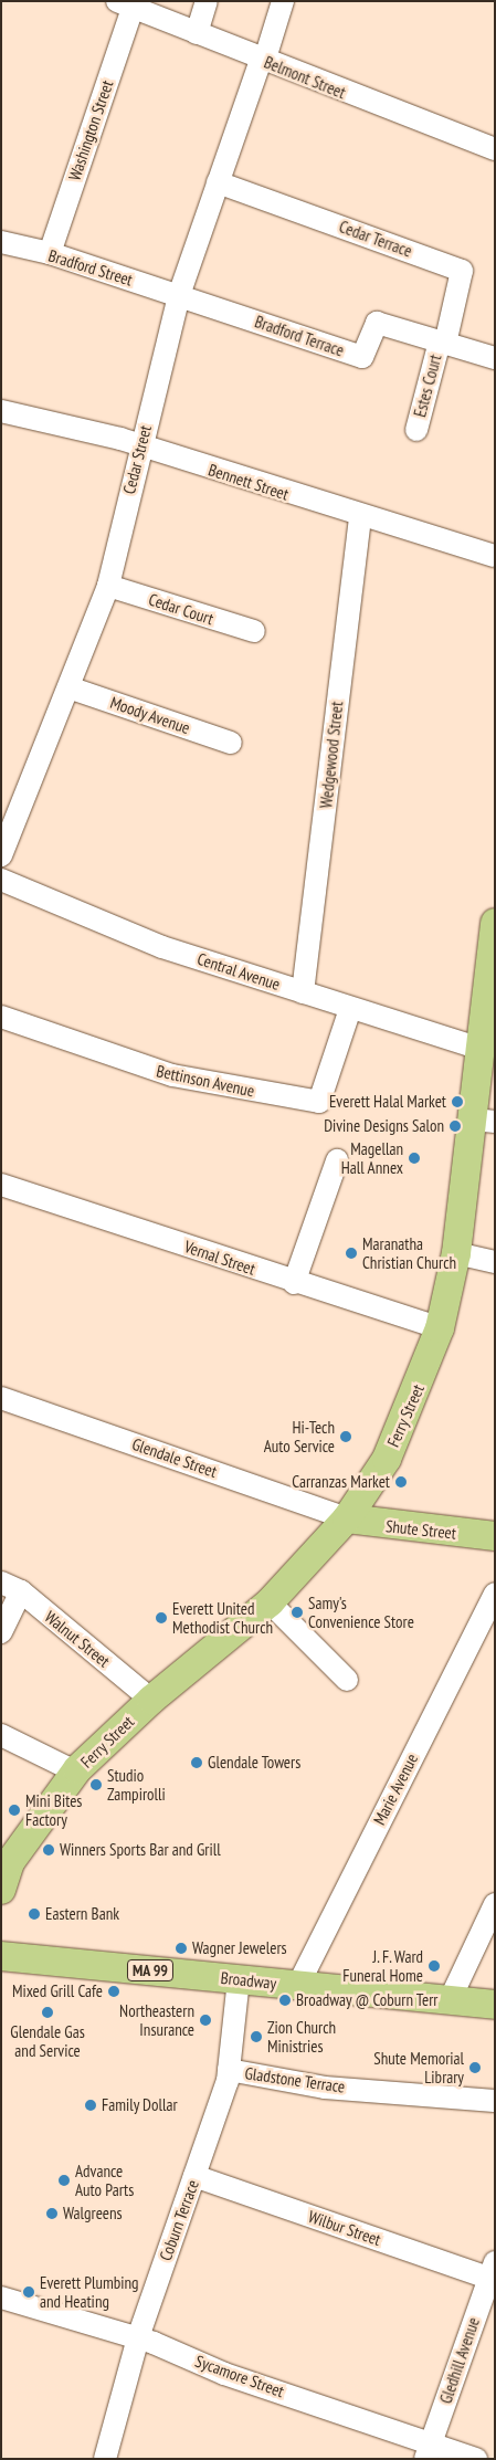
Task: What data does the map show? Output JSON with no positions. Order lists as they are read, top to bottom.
{
  "streets": {
    "main road": [
      "Ferry Street",
      "Shute Street",
      "MA 99",
      "Broadway"
    ],
    "street": [
      "Belmont Street",
      "Washington Street",
      "Cedar Terrace",
      "Bradford Street",
      "Bradford Terrace",
      "Estes Court",
      "Cedar Street",
      "Bennett Street",
      "Cedar Court",
      "Moody Avenue",
      "Wedgewood Street",
      "Central Avenue",
      "Bettinson Avenue",
      "Vernal Street",
      "Glendale Street",
      "Walnut Street",
      "Marie Avenue",
      "Gladstone Terrace",
      "Coburn Terrace",
      "Wilbur Street",
      "Gledhill Avenue",
      "Sycamore Street"
    ]
  },
  "crossings": [
    ["Belmont Street", "Washington Street"],
    ["Belmont Street", "Cedar Street"],
    ["Washington Street", "Bradford Street"],
    ["Cedar Terrace", "Bradford Terrace"],
    ["Cedar Terrace", "Estes Court"],
    ["Cedar Terrace", "Cedar Street"],
    ["Bradford Street", "Bradford Terrace"],
    ["Bradford Street", "Cedar Street"],
    ["Bradford Terrace", "Estes Court"],
    ["Bradford Terrace", "Cedar Street"],
    ["Cedar Street", "Bennett Street"],
    ["Cedar Street", "Cedar Court"],
    ["Cedar Street", "Moody Avenue"],
    ["Bennett Street", "Wedgewood Street"],
    ["Wedgewood Street", "Central Avenue"],
    ["Central Avenue", "Bettinson Avenue"],
    ["Central Avenue", "Ferry Street"],
    ["Vernal Street", "Ferry Street"],
    ["Ferry Street", "Glendale Street"],
    ["Ferry Street", "Shute Street"],
    ["Ferry Street", "Walnut Street"],
    ["Glendale Street", "Shute Street"],
    ["Marie Avenue", "Broadway"],
    ["Broadway", "Coburn Terrace"],
    ["Gladstone Terrace", "Coburn Terrace"],
    ["Coburn Terrace", "Wilbur Street"],
    ["Coburn Terrace", "Sycamore Street"],
    ["Wilbur Street", "Gledhill Avenue"],
    ["Gledhill Avenue", "Sycamore Street"]
  ],
  "places": [
    "Everett Halal Market",
    "Divine Designs Salon",
    "Magellan Hall Annex",
    "Maranatha Christian Church",
    "Hi-Tech Auto Service",
    "Carranzas Market",
    "Samy's Convenience Store",
    "Everett United Methodist Church",
    "Glendale Towers",
    "Studio Zampirolli",
    "Mini Bites Factory",
    "Winners Sports Bar and Grill",
    "Eastern Bank",
    "Wagner Jewelers",
    "J. F. Ward Funeral Home",
    "Mixed Grill Cafe",
    "Broadway @ Coburn Terr",
    "Glendale Gas and Service",
    "Northeastern Insurance",
    "Zion Church Ministries",
    "Shute Memorial Library",
    "Family Dollar",
    "Advance Auto Parts",
    "Walgreens",
    "Everett Plumbing and Heating"
  ]
}
